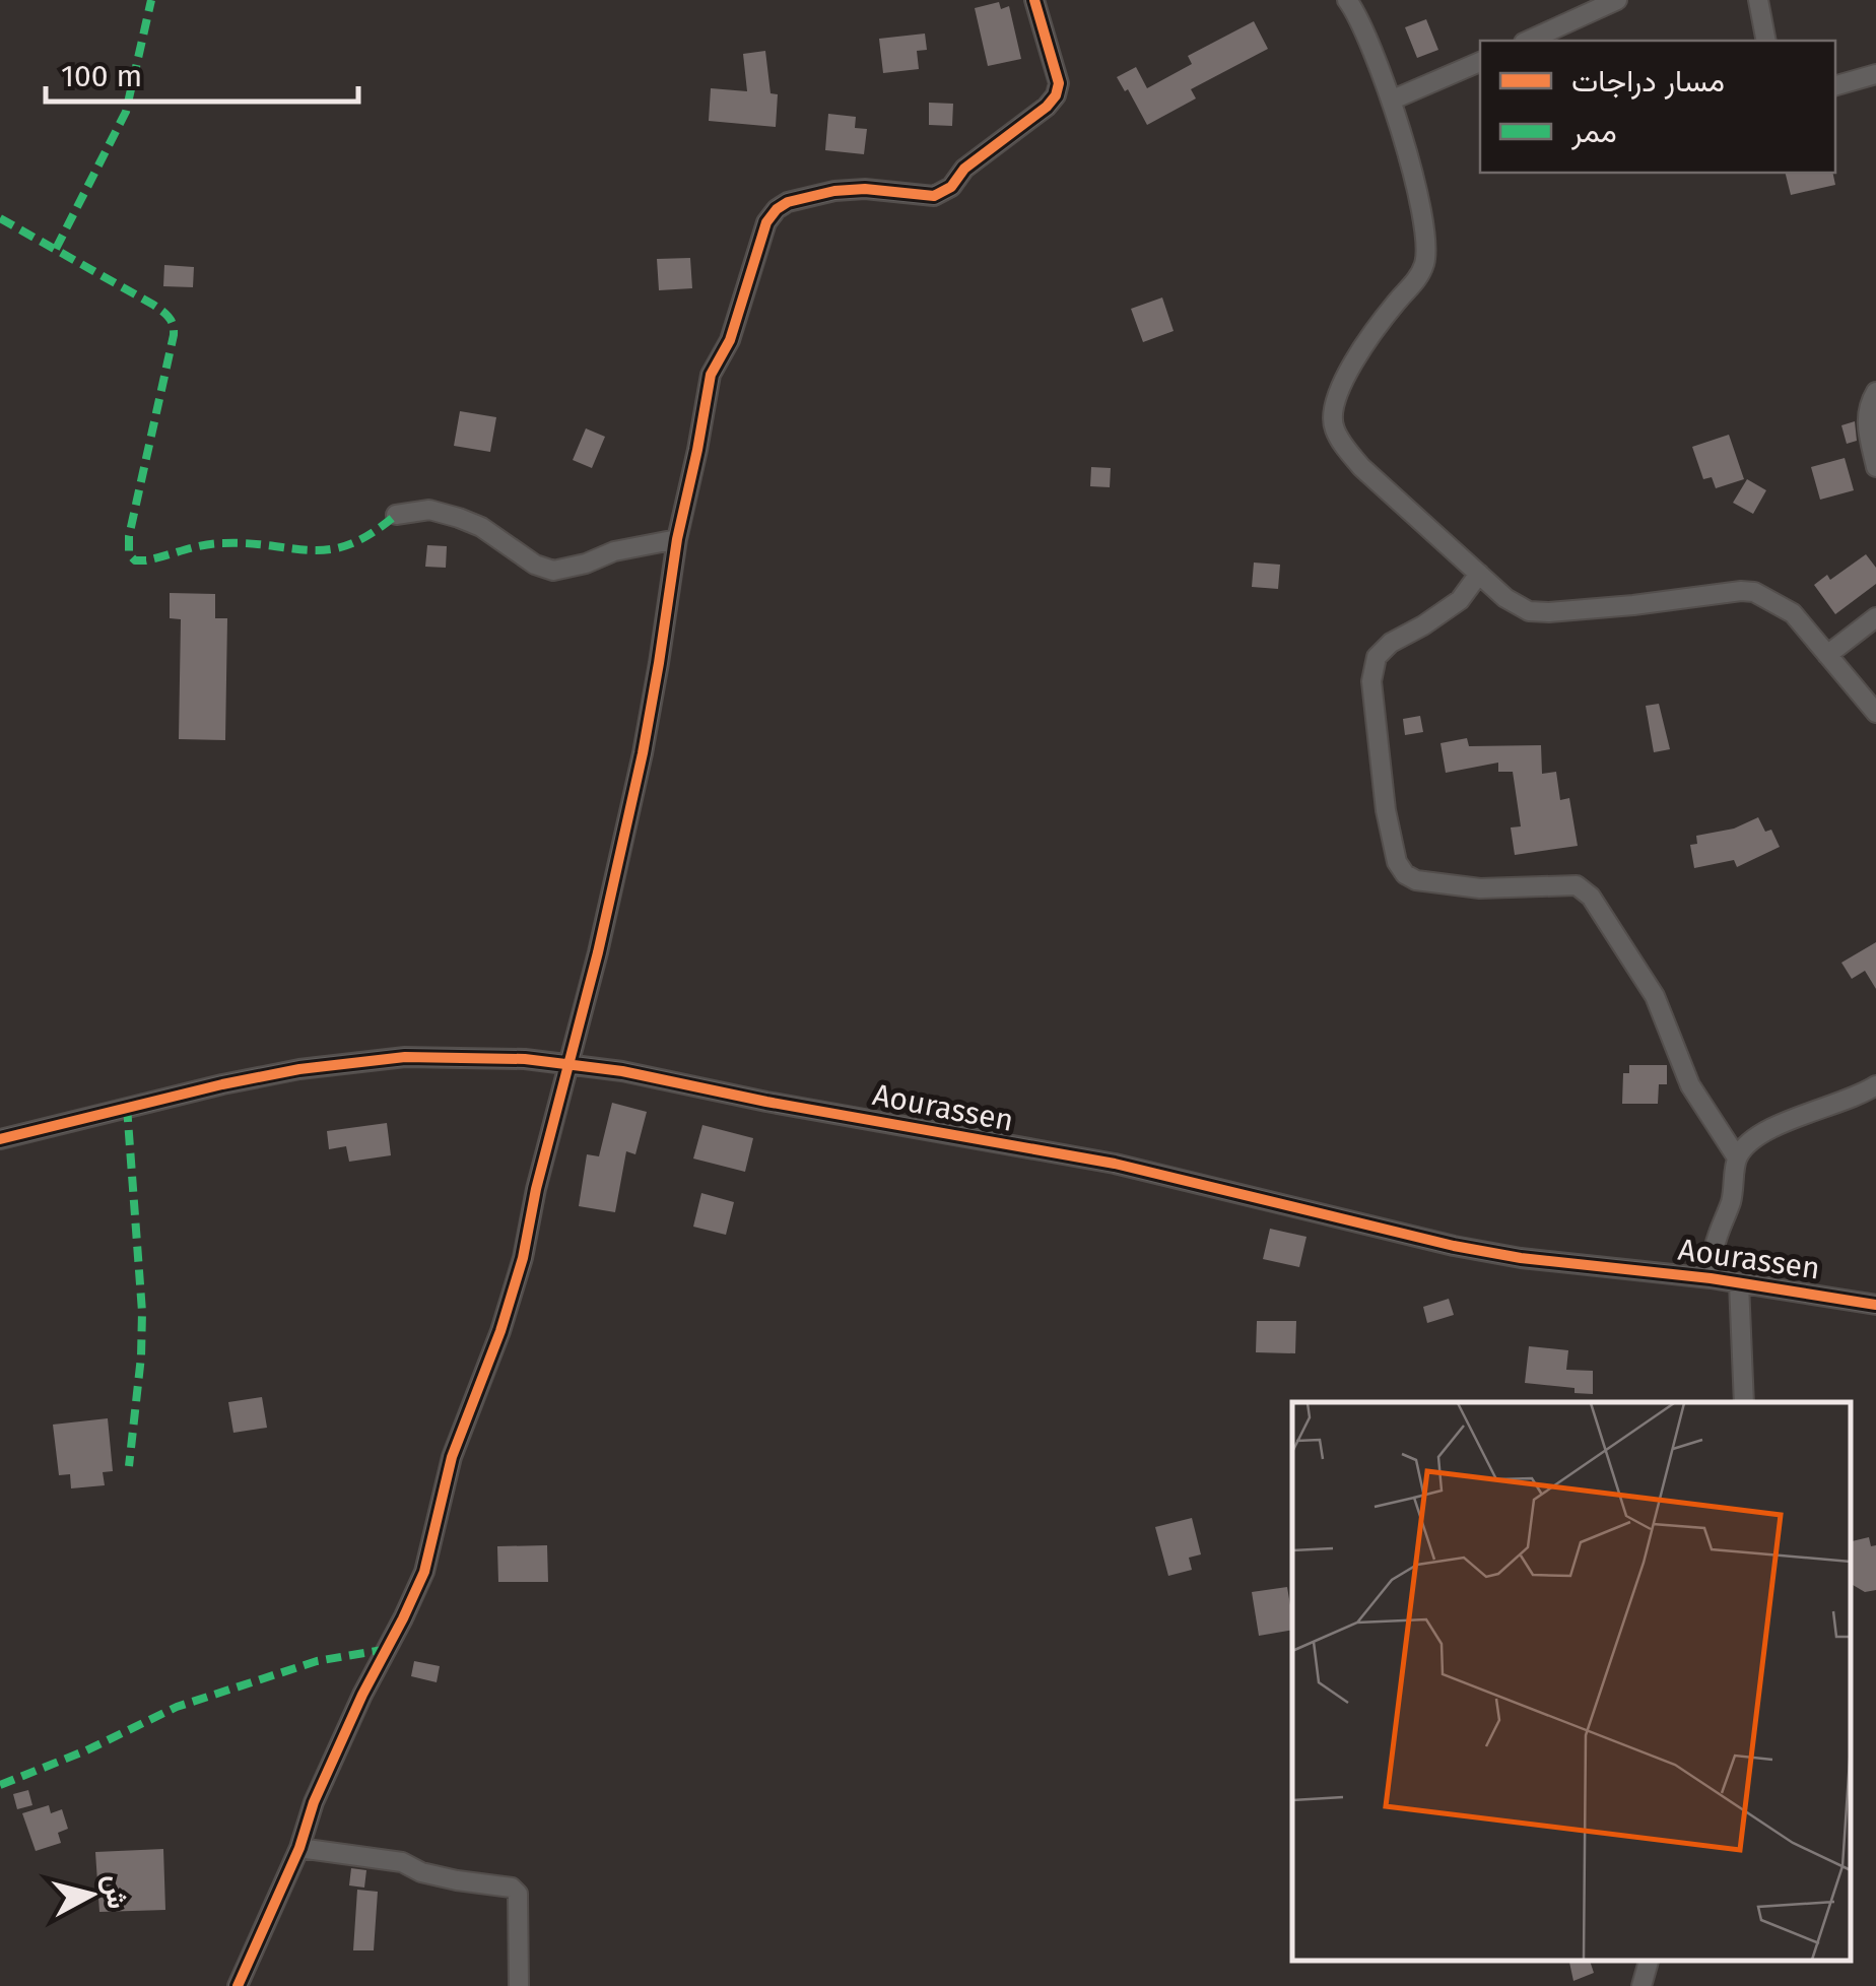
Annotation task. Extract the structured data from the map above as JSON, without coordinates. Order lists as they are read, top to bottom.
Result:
{
  "streets": {
    "street": ["Aourassen"]
  },
  "legend": ["مسار دراجات", "ممر"],
  "scale_bar": "100 m",
  "north": "right"
}
